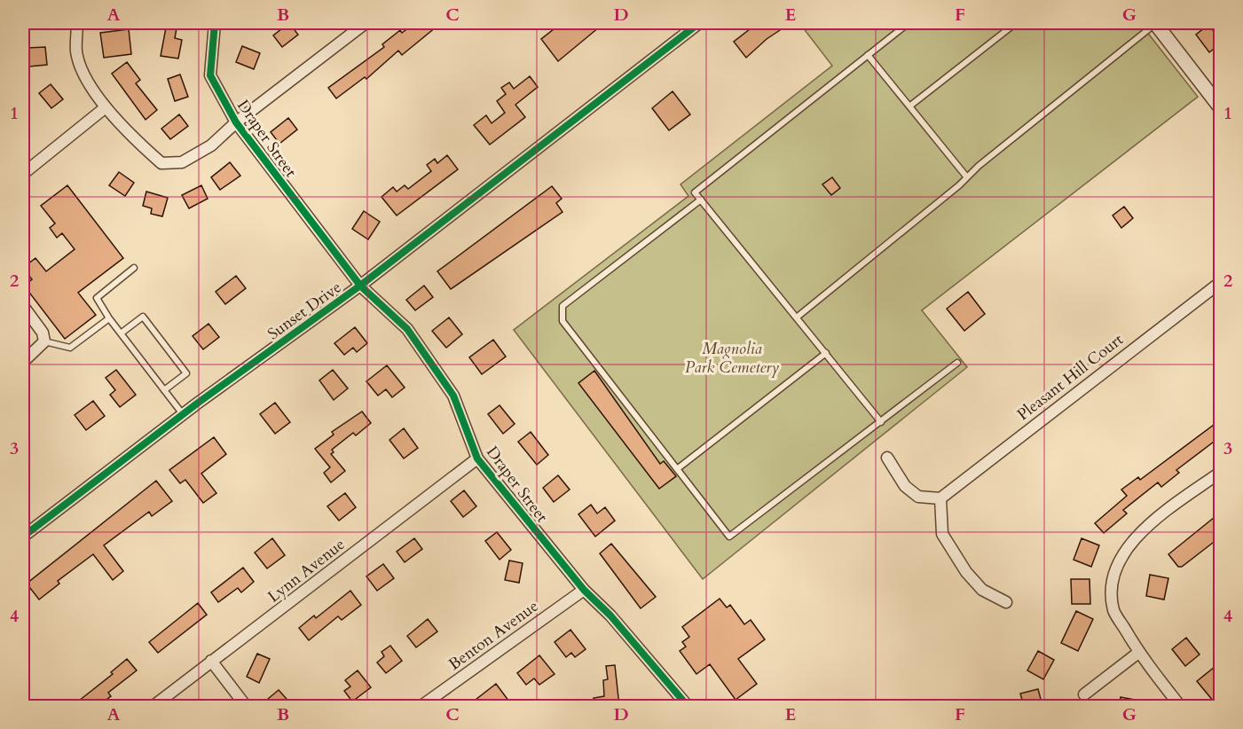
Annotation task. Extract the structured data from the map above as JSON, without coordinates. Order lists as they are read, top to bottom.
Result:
{
  "streets": {
    "street": [
      "Draper Street",
      "Sunset Drive",
      "Pleasant Hill Court",
      "Lynn Avenue",
      "Benton Avenue"
    ]
  },
  "crossings": [
    ["Draper Street", "Sunset Drive"],
    ["Draper Street", "Lynn Avenue"],
    ["Draper Street", "Benton Avenue"]
  ],
  "parks": ["Magnolia Park Cemetery"],
  "grid": {
    "columns": [
      "A",
      "B",
      "C",
      "D",
      "E",
      "F",
      "G"
    ],
    "rows": [
      "1",
      "2",
      "3",
      "4"
    ]
  }
}
